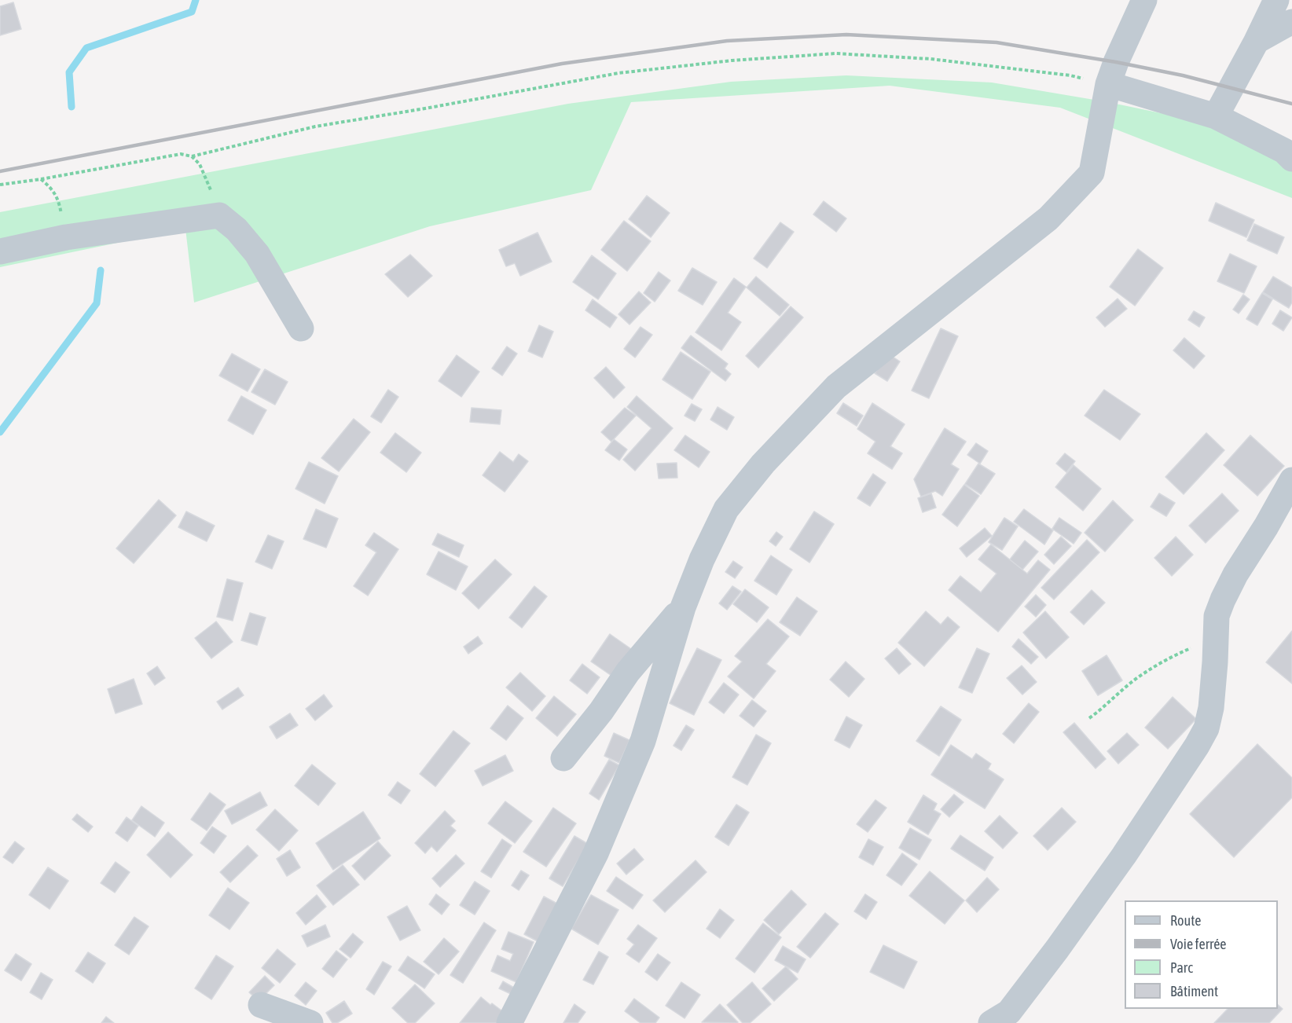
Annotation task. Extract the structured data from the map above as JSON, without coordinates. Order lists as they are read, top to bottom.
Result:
{
  "legend": [
    "Route",
    "Voie ferrée",
    "Parc",
    "Bâtiment"
  ]
}
